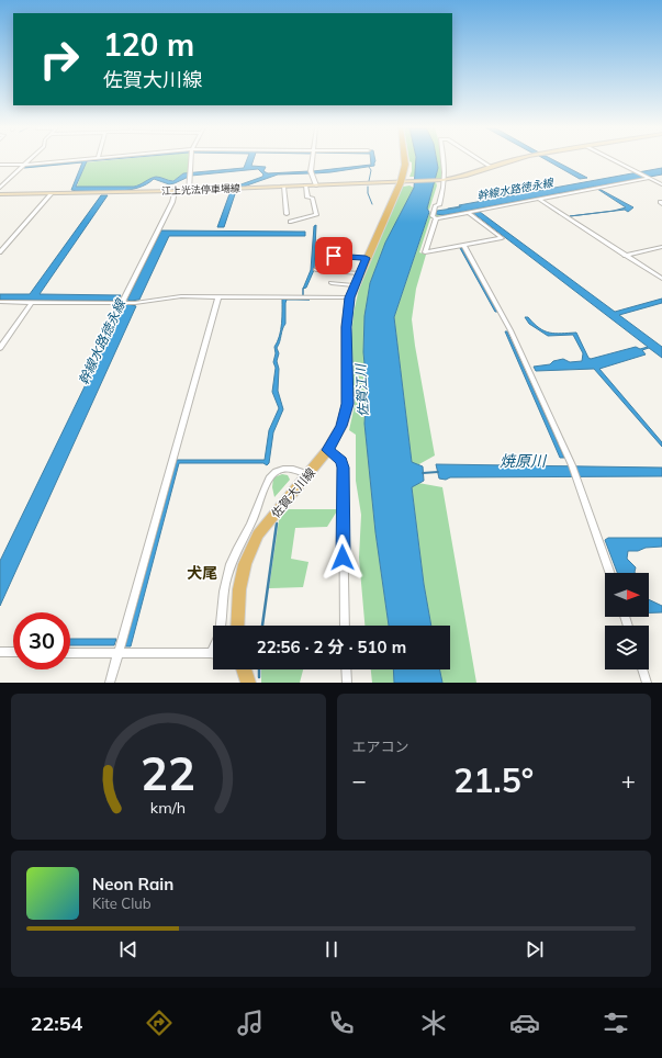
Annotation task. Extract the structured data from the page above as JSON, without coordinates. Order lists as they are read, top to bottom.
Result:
{
  "streets": {
    "main road": ["江上光法停車場線", "佐賀大川線"]
  },
  "crossings": [
    ["江上光法停車場線", "佐賀大川線"]
  ],
  "districts": ["犬尾"],
  "water": ["幹線水路徳永線", "佐賀江川", "焼原川"],
  "north": "right",
  "page": {
    "turn": ["120 m", "佐賀大川線"],
    "limit": "30",
    "trip": "22:56 · 2 分 · 510 m",
    "tile": "エアコン",
    "heat": ["−", "21.5°", "+"],
    "song": ["Neon Rain", "Kite Club"],
    "tabs": "22:54",
    "gauge": ["22", "km/h"]
  }
}
